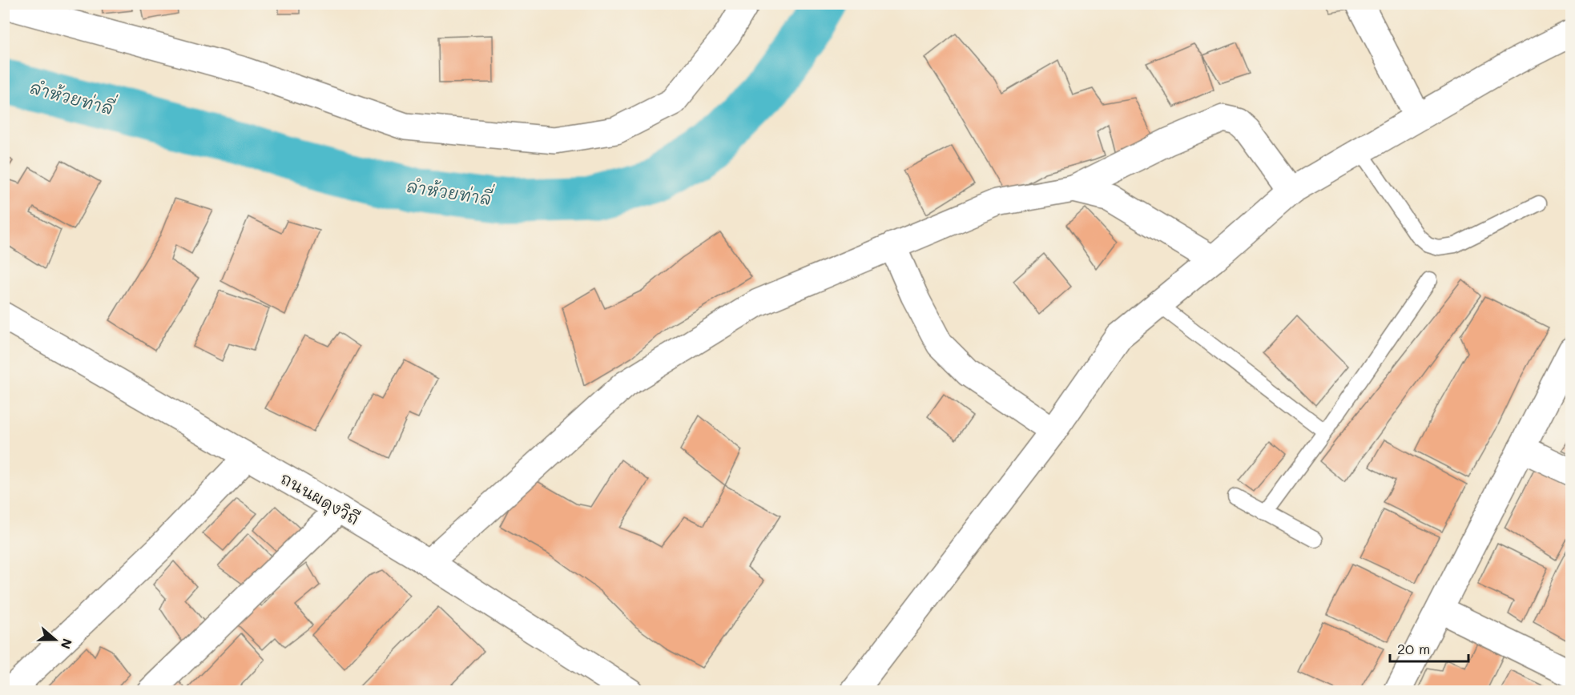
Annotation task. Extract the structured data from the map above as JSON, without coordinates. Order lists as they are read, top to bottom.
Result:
{
  "streets": {
    "street": ["ถนนผดุงวิถี"]
  },
  "water": ["ลำห้วยท่าลี่"],
  "scale_bar": "20 m",
  "north": "right"
}
